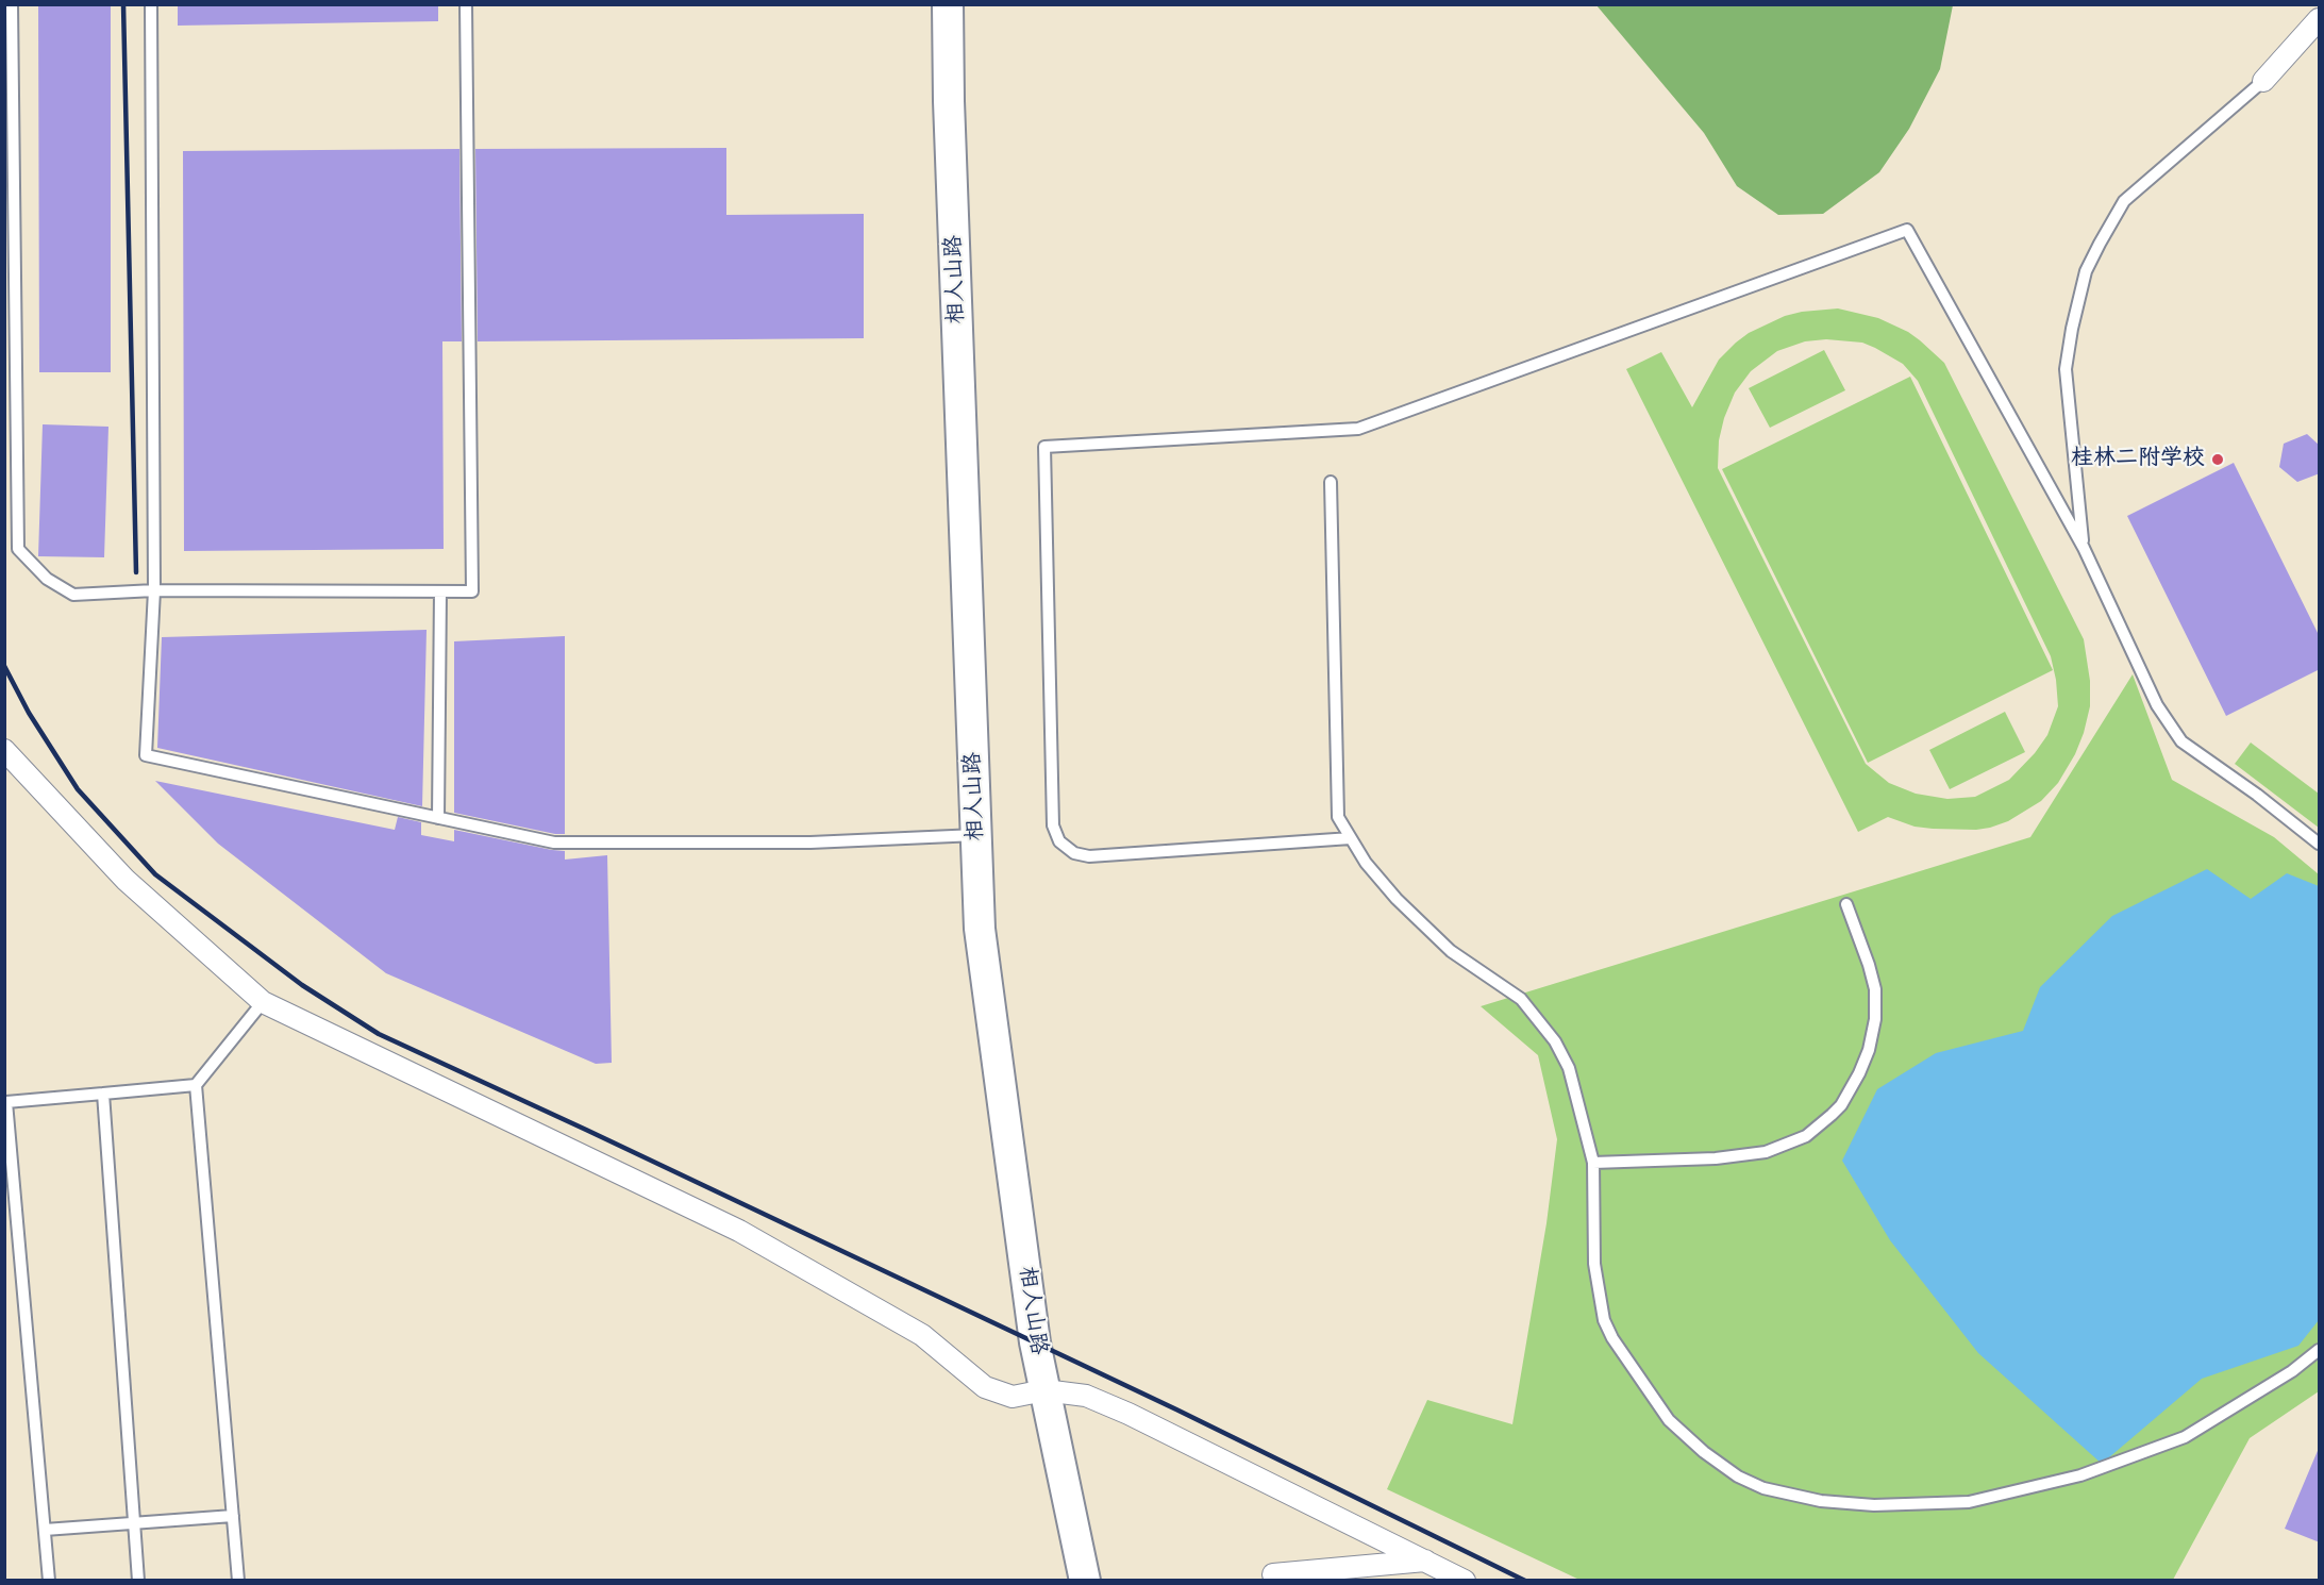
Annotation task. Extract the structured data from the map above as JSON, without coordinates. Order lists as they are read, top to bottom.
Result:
{
  "streets": {
    "street": ["相人山路"]
  },
  "places": ["桂林二附学校"]
}
